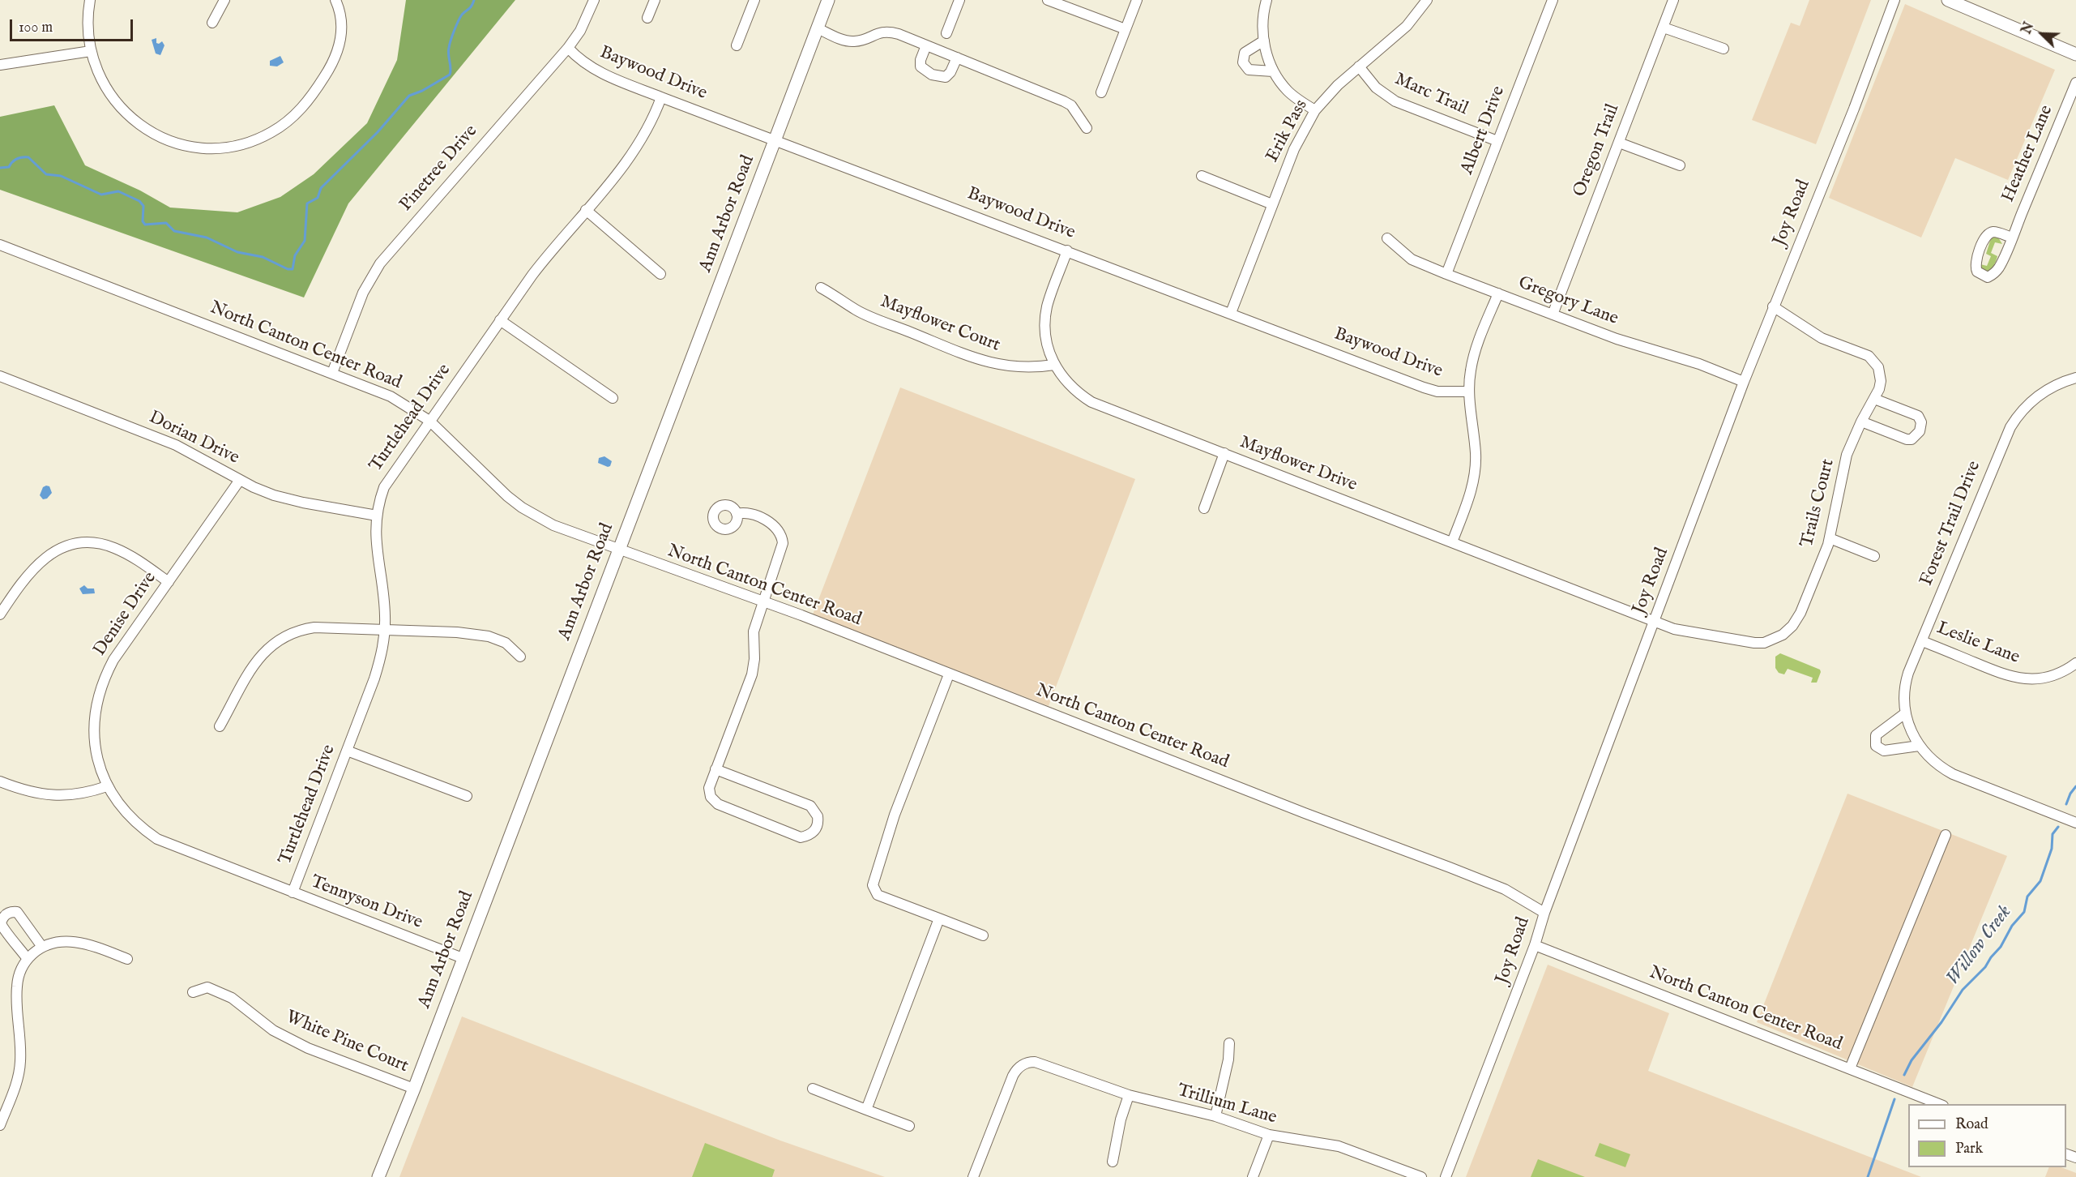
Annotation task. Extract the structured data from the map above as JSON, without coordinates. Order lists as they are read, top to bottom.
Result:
{
  "streets": {
    "main road": ["Ann Arbor Road"],
    "street": [
      "Baywood Drive",
      "Marc Trail",
      "Albert Drive",
      "Erik Pass",
      "Oregon Trail",
      "Heather Lane",
      "Pinetree Drive",
      "Joy Road",
      "Gregory Lane",
      "Mayflower Court",
      "North Canton Center Road",
      "Turtlehead Drive",
      "Dorian Drive",
      "Mayflower Drive",
      "Trails Court",
      "Forest Trail Drive",
      "Denise Drive",
      "Leslie Lane",
      "Tennyson Drive",
      "White Pine Court",
      "Trillium Lane"
    ]
  },
  "crossings": [
    ["Baywood Drive", "Erik Pass"],
    ["Baywood Drive", "Pinetree Drive"],
    ["Baywood Drive", "Ann Arbor Road"],
    ["Baywood Drive", "Turtlehead Drive"],
    ["Baywood Drive", "Mayflower Drive"],
    ["Marc Trail", "Albert Drive"],
    ["Marc Trail", "Erik Pass"],
    ["Albert Drive", "Gregory Lane"],
    ["Oregon Trail", "Gregory Lane"],
    ["Pinetree Drive", "North Canton Center Road"],
    ["Joy Road", "Gregory Lane"],
    ["Joy Road", "North Canton Center Road"],
    ["Joy Road", "Mayflower Drive"],
    ["Joy Road", "Trails Court"],
    ["Ann Arbor Road", "North Canton Center Road"],
    ["Ann Arbor Road", "Tennyson Drive"],
    ["Ann Arbor Road", "White Pine Court"],
    ["Mayflower Court", "Mayflower Drive"],
    ["North Canton Center Road", "Turtlehead Drive"],
    ["Turtlehead Drive", "Dorian Drive"],
    ["Turtlehead Drive", "Tennyson Drive"],
    ["Dorian Drive", "Denise Drive"],
    ["Mayflower Drive", "Trails Court"],
    ["Forest Trail Drive", "Leslie Lane"],
    ["Denise Drive", "Tennyson Drive"]
  ],
  "water": ["Willow Creek"],
  "legend": ["Road", "Park"],
  "scale_bar": "100 m",
  "north": "top left"
}
